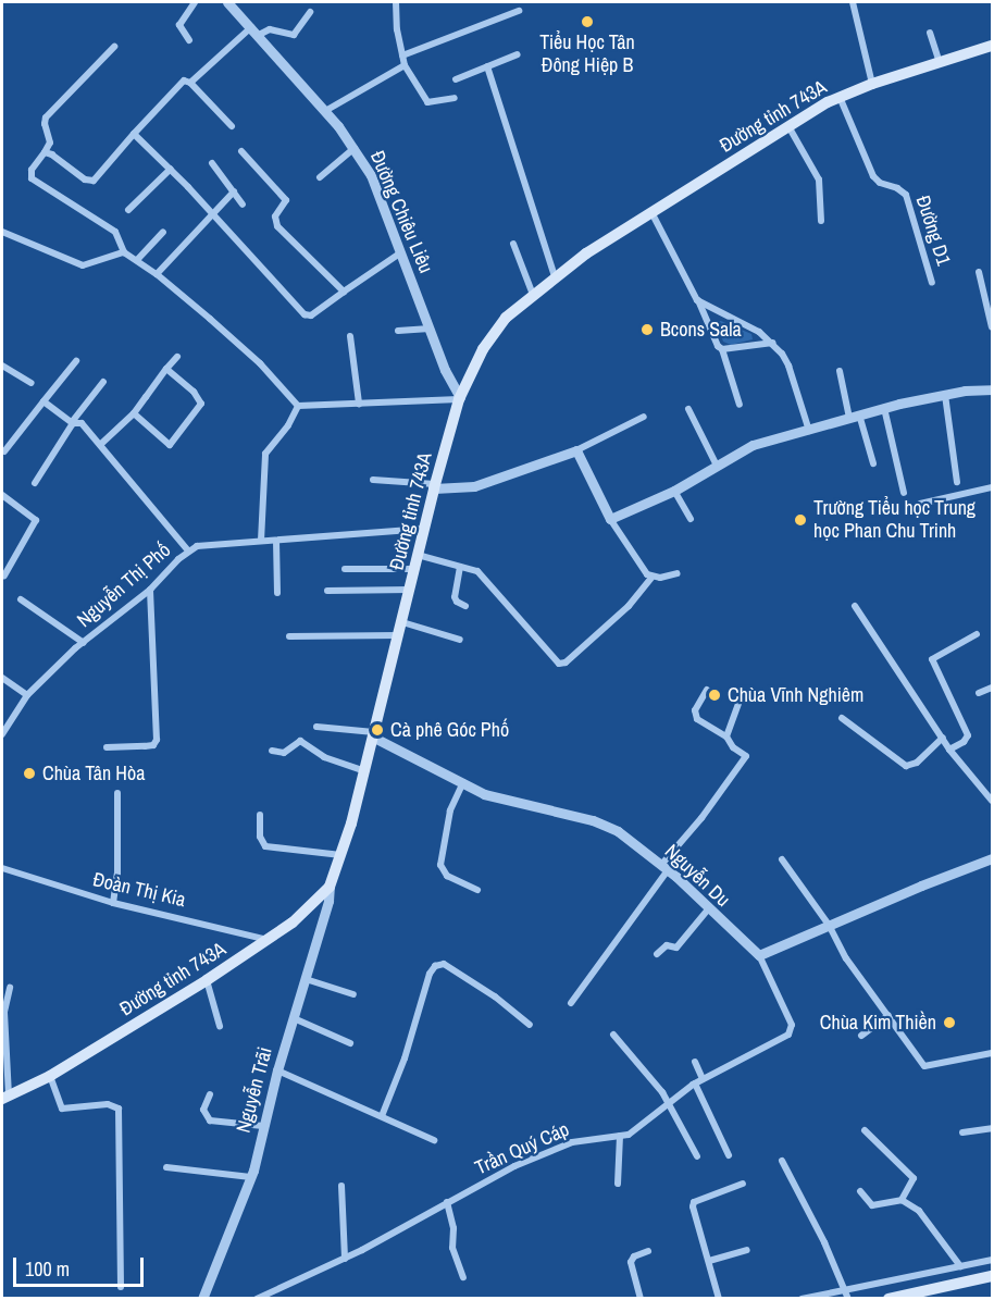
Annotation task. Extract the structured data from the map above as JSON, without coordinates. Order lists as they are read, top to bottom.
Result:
{
  "streets": {
    "main road": ["Đường tỉnh 743A"],
    "street": [
      "Đường Chiêu Liêu",
      "Đường D1",
      "Nguyễn Thị Phố",
      "Nguyễn Du",
      "Đoàn Thị Kia",
      "Nguyễn Trãi",
      "Trần Quý Cáp"
    ]
  },
  "crossings": [
    ["Đường tỉnh 743A", "Đường Chiêu Liêu"],
    ["Đường tỉnh 743A", "Đường D1"],
    ["Đường tỉnh 743A", "Nguyễn Thị Phố"],
    ["Đường tỉnh 743A", "Nguyễn Du"],
    ["Đường tỉnh 743A", "Đoàn Thị Kia"],
    ["Đường tỉnh 743A", "Nguyễn Trãi"],
    ["Nguyễn Du", "Trần Quý Cáp"]
  ],
  "places": [
    "Tiểu Học Tân Đông Hiệp B",
    "Bcons Sala",
    "Trường Tiểu học Trung học Phan Chu Trinh",
    "Chùa Vĩnh Nghiêm",
    "Cà phê Góc Phố",
    "Chùa Tân Hòa",
    "Chùa Kim Thiền"
  ],
  "scale_bar": "100 m"
}
